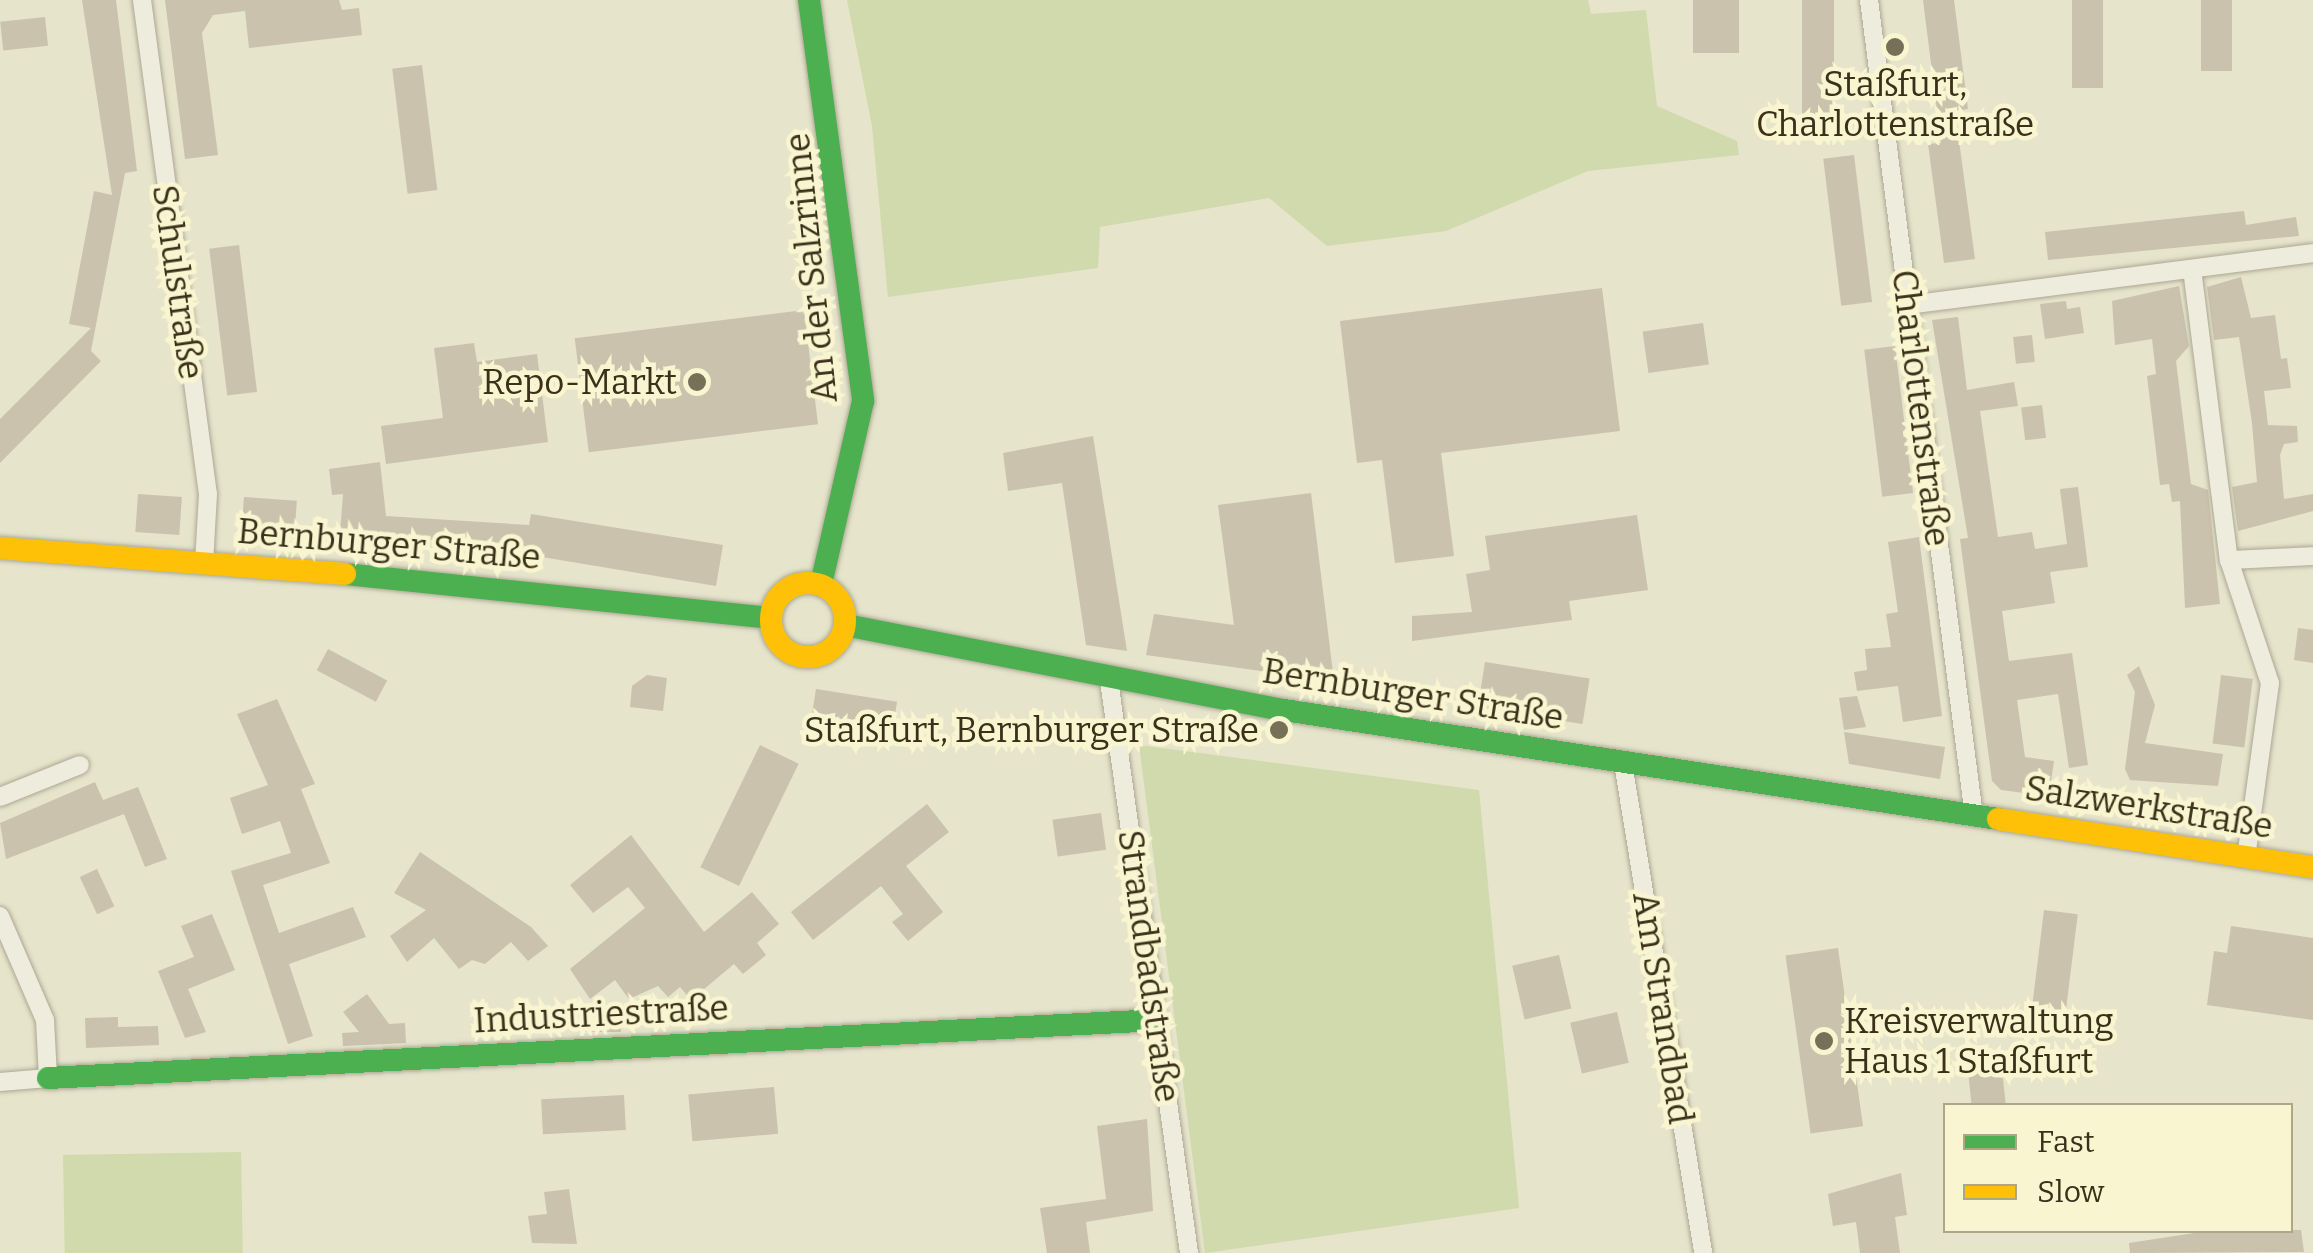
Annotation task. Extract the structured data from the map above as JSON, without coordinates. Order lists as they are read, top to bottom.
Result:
{
  "streets": {
    "main road": [
      "An der Salzrinne",
      "Bernburger Straße",
      "Salzwerkstraße",
      "Industriestraße"
    ],
    "street": [
      "Schulstraße",
      "Charlottenstraße",
      "Strandbadstraße",
      "Am Strandbad"
    ]
  },
  "crossings": [
    ["An der Salzrinne", "Bernburger Straße"],
    ["Schulstraße", "Bernburger Straße"],
    ["Charlottenstraße", "Bernburger Straße"],
    ["Charlottenstraße", "Salzwerkstraße"],
    ["Bernburger Straße", "Salzwerkstraße"],
    ["Bernburger Straße", "Strandbadstraße"],
    ["Bernburger Straße", "Am Strandbad"],
    ["Strandbadstraße", "Industriestraße"]
  ],
  "places": [
    "Staßfurt, Charlottenstraße",
    "Repo-Markt",
    "Staßfurt, Bernburger Straße",
    "Kreisverwaltung Haus 1 Staßfurt"
  ],
  "legend": ["Fast", "Slow"]
}
